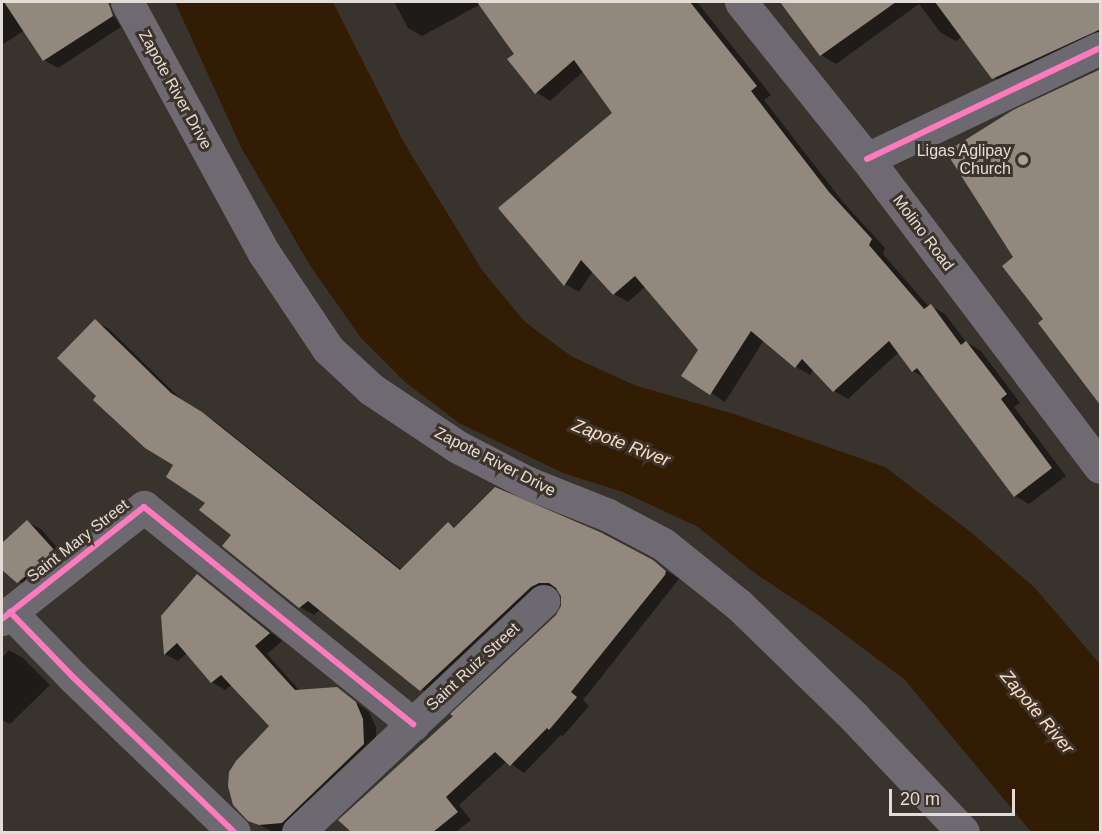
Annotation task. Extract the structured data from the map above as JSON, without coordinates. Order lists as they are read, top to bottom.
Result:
{
  "streets": {
    "main road": ["Zapote River Drive", "Molino Road"],
    "street": ["Saint Mary Street", "Saint Ruiz Street"]
  },
  "crossings": [
    ["Saint Mary Street", "Saint Ruiz Street"]
  ],
  "water": ["Zapote River"],
  "places": ["Ligas Aglipay Church"],
  "scale_bar": "20 m"
}
